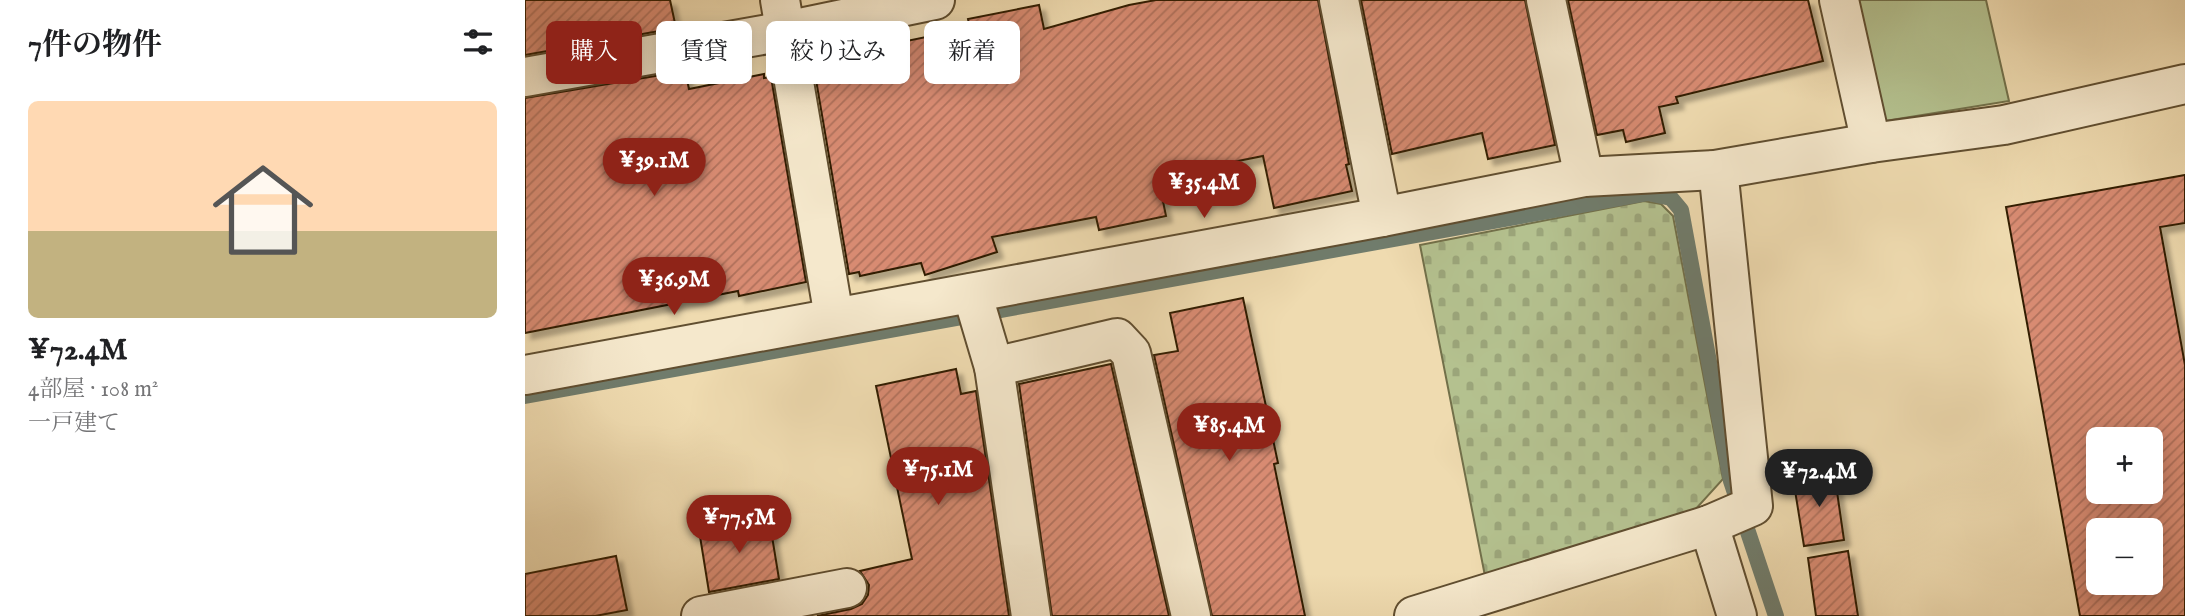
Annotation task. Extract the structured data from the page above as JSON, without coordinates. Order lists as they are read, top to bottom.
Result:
{
  "page": {
    "heading": "7件の物件",
    "chip": [
      "購入",
      "賃貸",
      "絞り込み",
      "新着"
    ],
    "list": [
      {
        "name": "¥72.4M",
        "note": "4部屋 · 108 m² · 一戸建て"
      }
    ],
    "price": [
      "¥39.1M",
      "¥35.4M",
      "¥36.9M",
      "¥85.4M",
      "¥75.1M",
      "¥72.4M",
      "¥77.5M"
    ],
    "map_buttons": ["+", "−"]
  }
}
